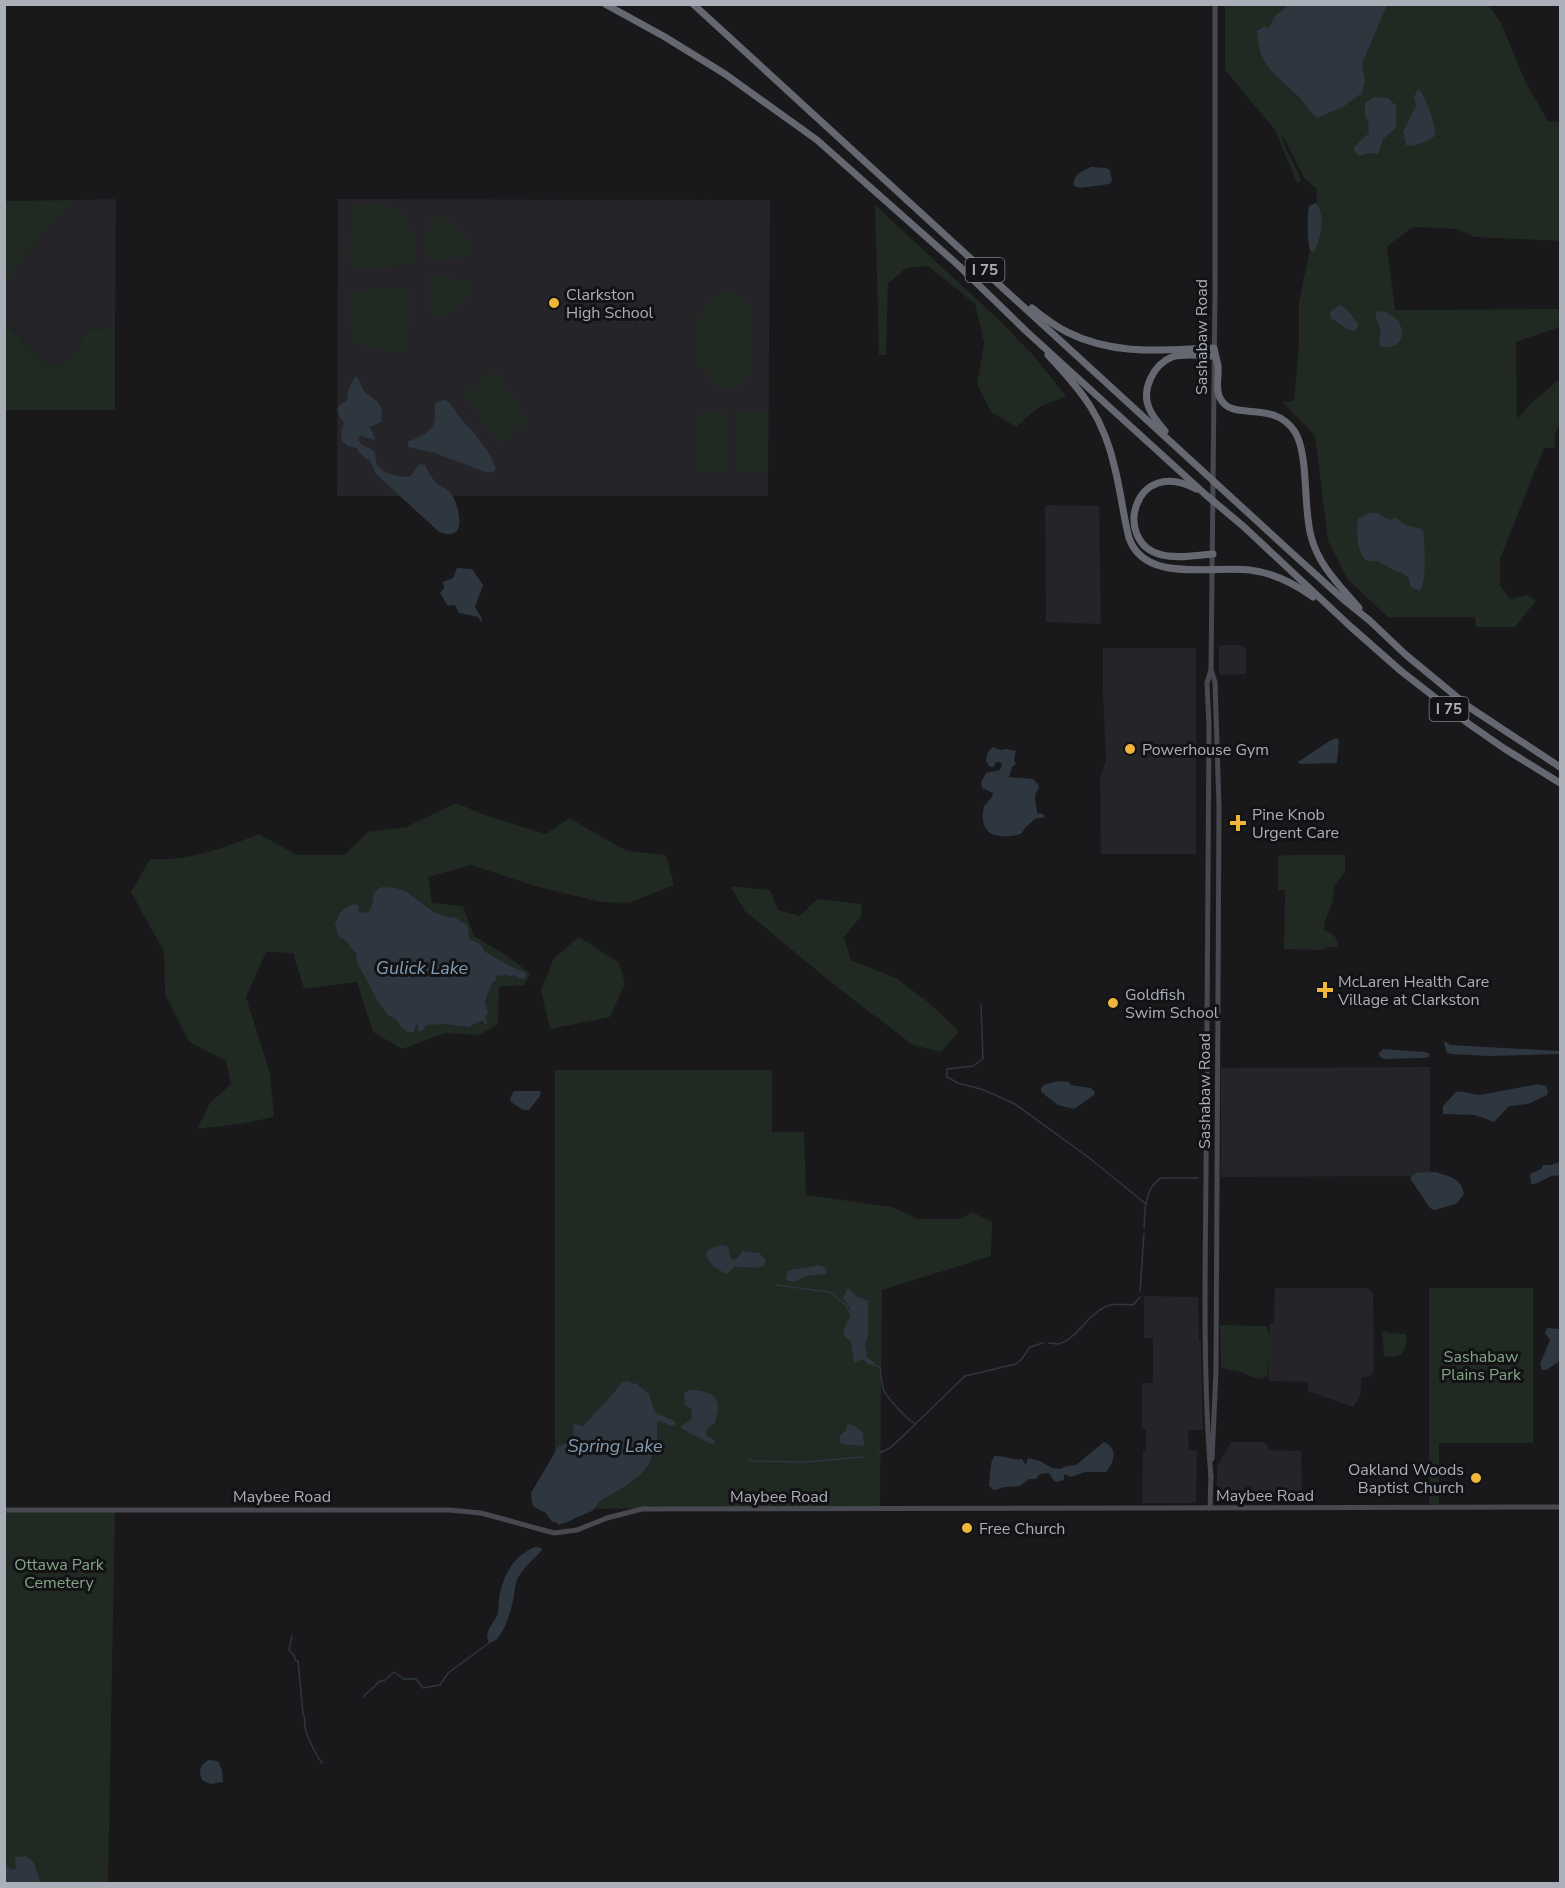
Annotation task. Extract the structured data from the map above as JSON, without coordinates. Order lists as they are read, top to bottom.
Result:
{
  "streets": {
    "highway": ["I 75"],
    "main road": ["Sashabaw Road", "Maybee Road"]
  },
  "crossings": [
    ["Sashabaw Road", "Maybee Road"]
  ],
  "water": ["Gulick Lake", "Spring Lake"],
  "parks": ["Sashabaw Plains Park", "Ottawa Park Cemetery"],
  "places": {
    "other": [
      "Clarkston High School",
      "Powerhouse Gym",
      "Goldfish Swim School",
      "Oakland Woods Baptist Church",
      "Free Church"
    ],
    "health": ["Pine Knob Urgent Care", "McLaren Health Care Village at Clarkston"]
  }
}
